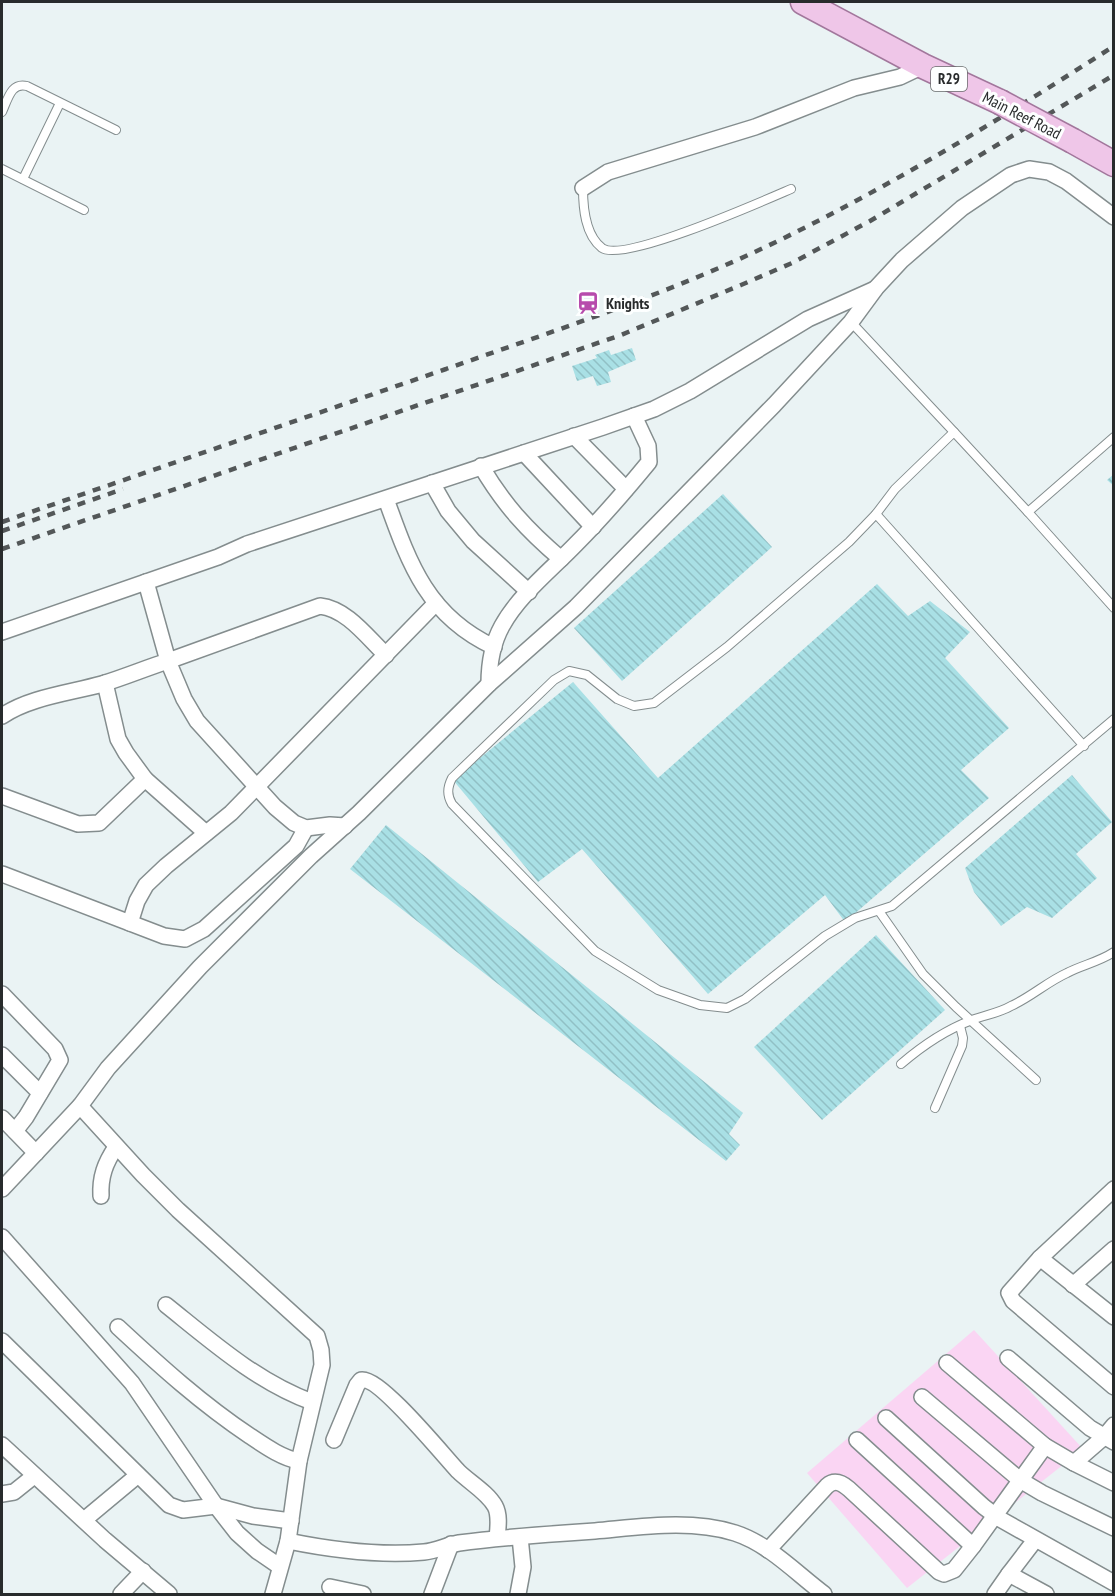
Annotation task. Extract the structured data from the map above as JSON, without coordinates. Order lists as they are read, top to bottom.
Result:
{
  "streets": {
    "main road": ["R29", "Main Reef Road"]
  },
  "places": {
    "station": ["Knights"]
  }
}
